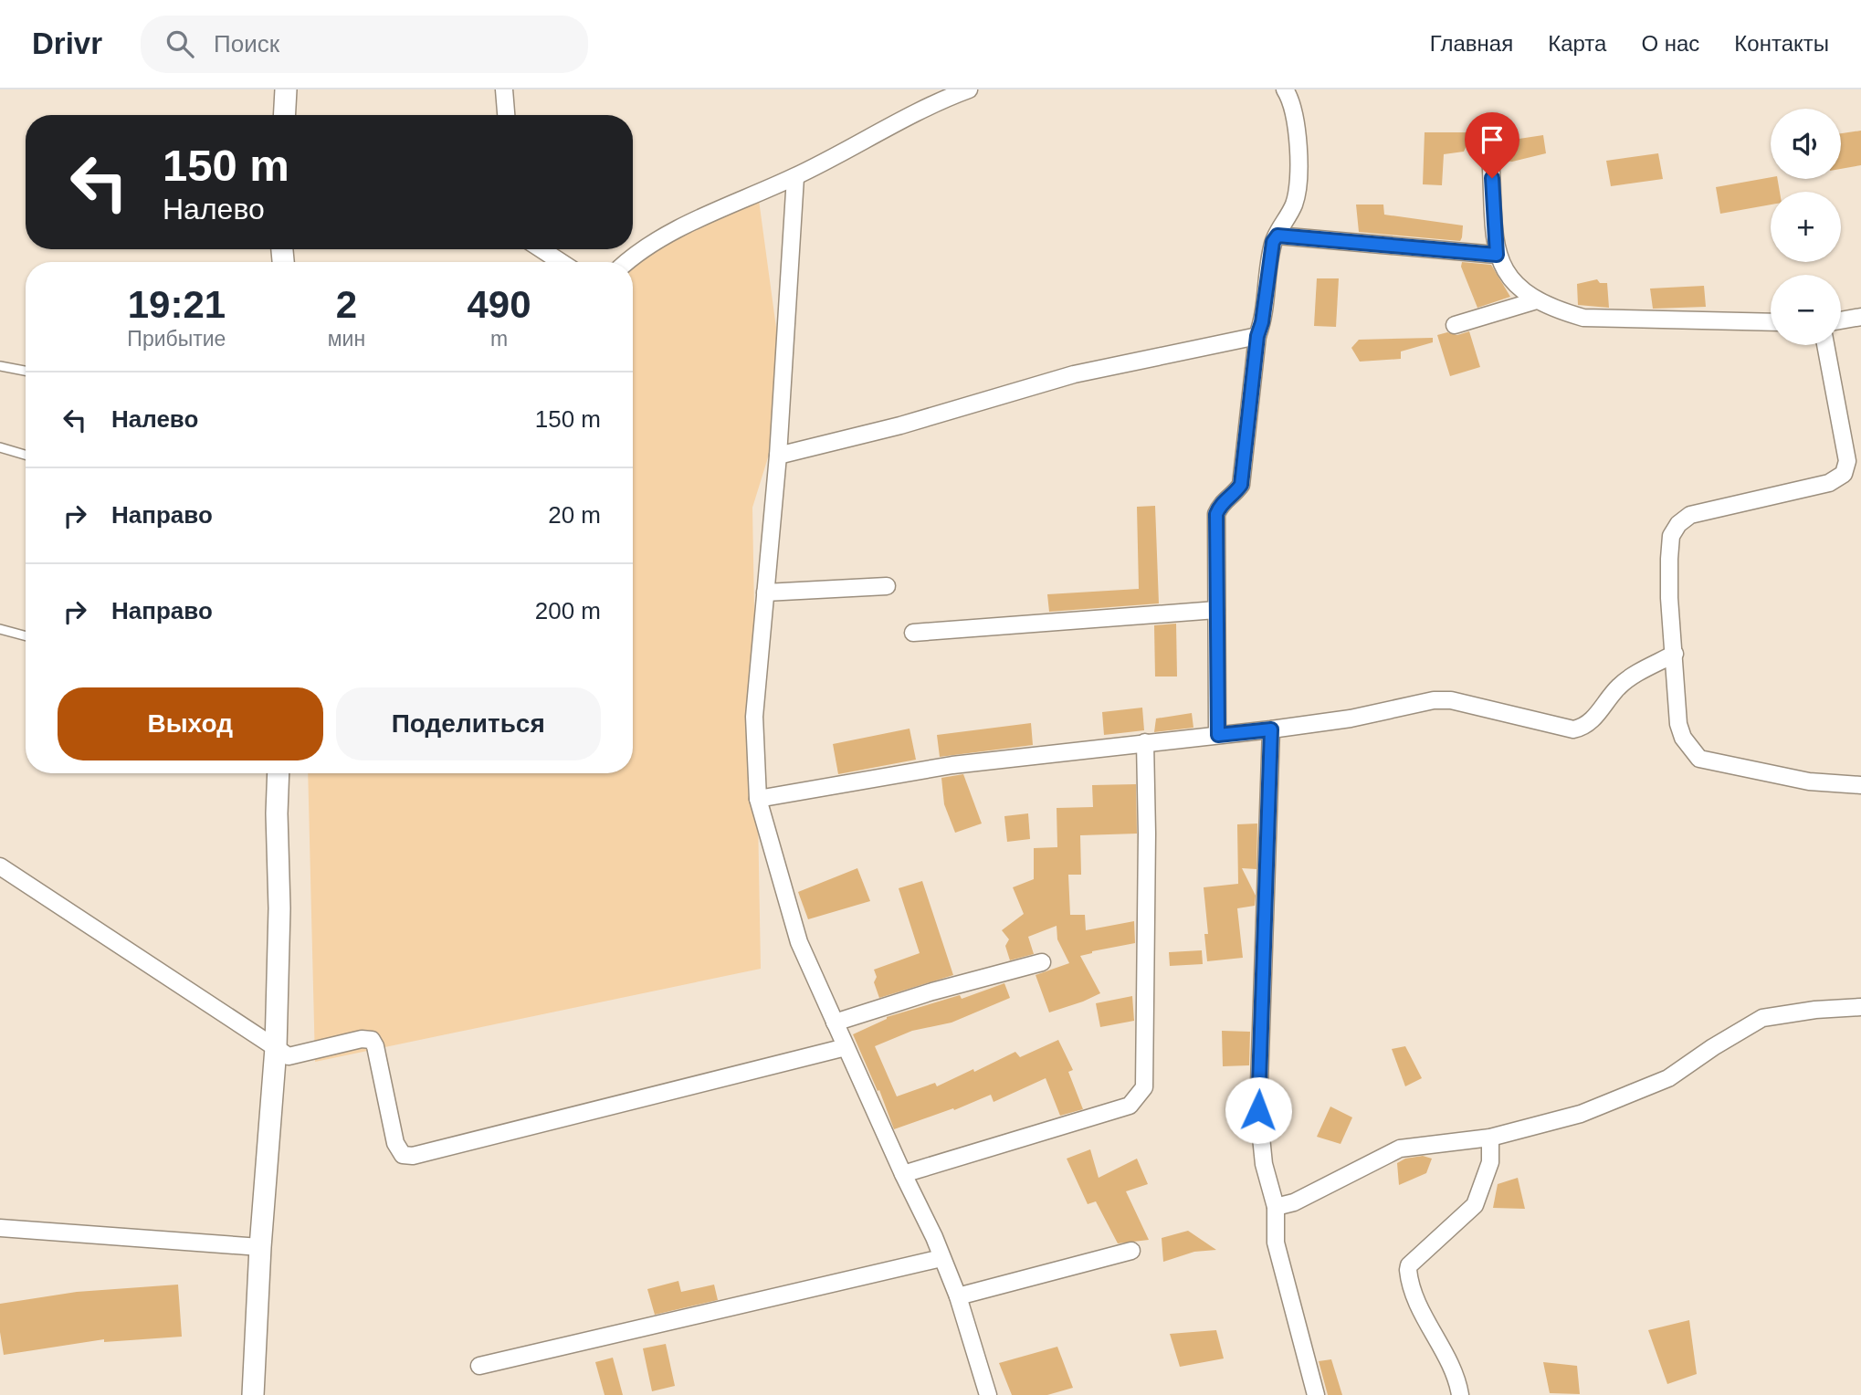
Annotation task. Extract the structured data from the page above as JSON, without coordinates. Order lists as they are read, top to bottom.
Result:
{
  "page": {
    "header": "Drivr",
    "search": "Поиск",
    "nav": [
      "Главная",
      "Карта",
      "О нас",
      "Контакты"
    ],
    "map_buttons": ["+", "−"],
    "turn": ["150 m", "Налево"],
    "eta": [
      "19:21",
      "Прибытие",
      "2",
      "мин",
      "490",
      "m"
    ],
    "list": [
      {
        "name": "Налево",
        "value": "150 m"
      },
      {
        "name": "Направо",
        "value": "20 m"
      },
      {
        "name": "Направо",
        "value": "200 m"
      }
    ],
    "buttons": ["Выход", "Поделиться"]
  }
}
